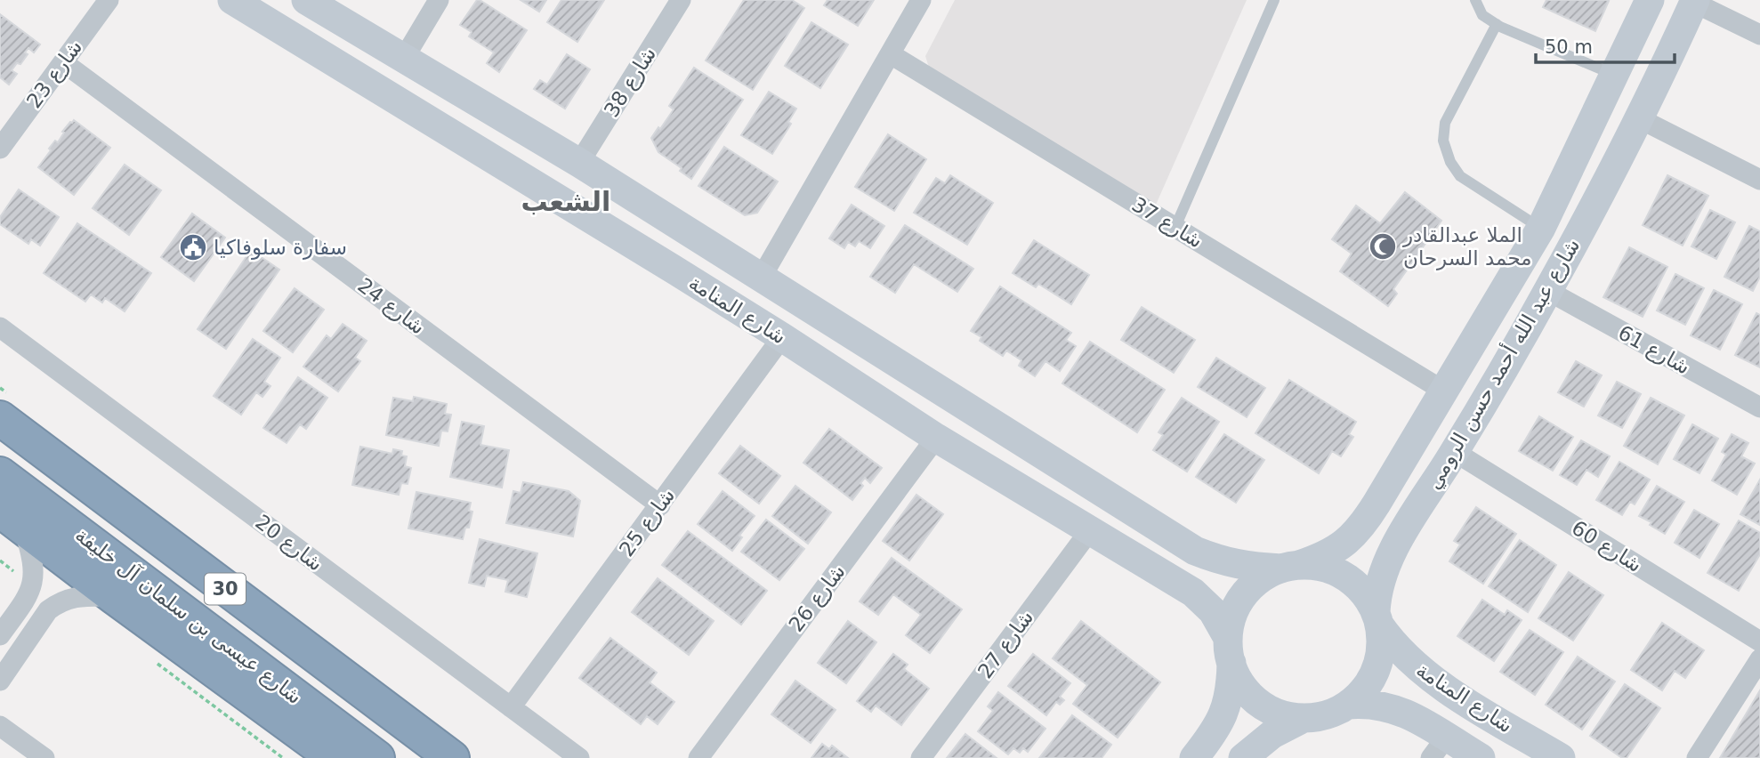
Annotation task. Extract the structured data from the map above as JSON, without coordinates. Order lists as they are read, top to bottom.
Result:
{
  "streets": {
    "highway": ["30", "شارع عيسى بن سلمان آل خليفة"],
    "street": [
      "شارع 23",
      "شارع 38",
      "شارع 37",
      "شارع 24",
      "شارع المنامة",
      "شارع 61",
      "شارع عبد الله أحمد حسن الرومي",
      "شارع 25",
      "شارع 20",
      "شارع 60",
      "شارع 26",
      "شارع 27"
    ]
  },
  "crossings": [
    ["شارع 23", "شارع 24"],
    ["شارع 38", "شارع المنامة"],
    ["شارع 37", "شارع عبد الله أحمد حسن الرومي"],
    ["شارع 24", "شارع 25"],
    ["شارع المنامة", "شارع عبد الله أحمد حسن الرومي"],
    ["شارع المنامة", "شارع 25"],
    ["شارع المنامة", "شارع 26"],
    ["شارع المنامة", "شارع 27"],
    ["شارع 61", "شارع عبد الله أحمد حسن الرومي"],
    ["شارع عبد الله أحمد حسن الرومي", "شارع 60"],
    ["شارع 25", "شارع 20"]
  ],
  "districts": ["الشعب"],
  "places": {
    "mosque": ["الملا عبدالقادر محمد السرحان"],
    "public building": ["سفارة سلوفاكيا"]
  },
  "scale_bar": "50 m"
}
